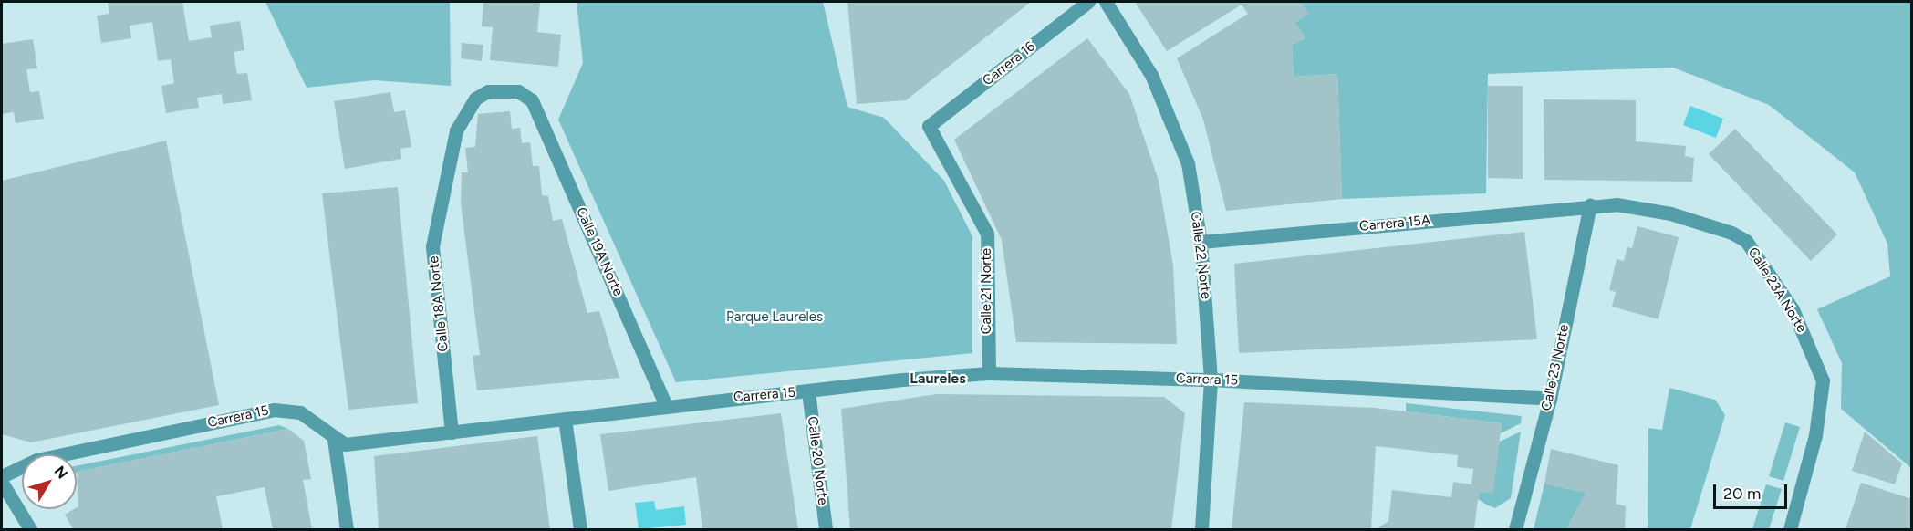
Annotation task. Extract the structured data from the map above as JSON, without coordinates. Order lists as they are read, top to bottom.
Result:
{
  "streets": {
    "street": [
      "Carrera 16",
      "Carrera 15A",
      "Calle 19A Norte",
      "Calle 22 Norte",
      "Calle 23A Norte",
      "Calle 21 Norte",
      "Calle 18A Norte",
      "Calle 23 Norte",
      "Carrera 15",
      "Calle 20 Norte"
    ]
  },
  "crossings": [
    ["Carrera 16", "Calle 21 Norte"],
    ["Carrera 15A", "Calle 22 Norte"],
    ["Carrera 15A", "Calle 23A Norte"],
    ["Carrera 15A", "Calle 23 Norte"],
    ["Calle 19A Norte", "Calle 18A Norte"],
    ["Calle 19A Norte", "Carrera 15"],
    ["Calle 22 Norte", "Carrera 15"],
    ["Calle 21 Norte", "Carrera 15"],
    ["Calle 18A Norte", "Carrera 15"],
    ["Calle 23 Norte", "Carrera 15"],
    ["Carrera 15", "Calle 20 Norte"]
  ],
  "districts": ["Laureles"],
  "parks": ["Parque Laureles"],
  "scale_bar": "20 m",
  "north": "top right"
}
